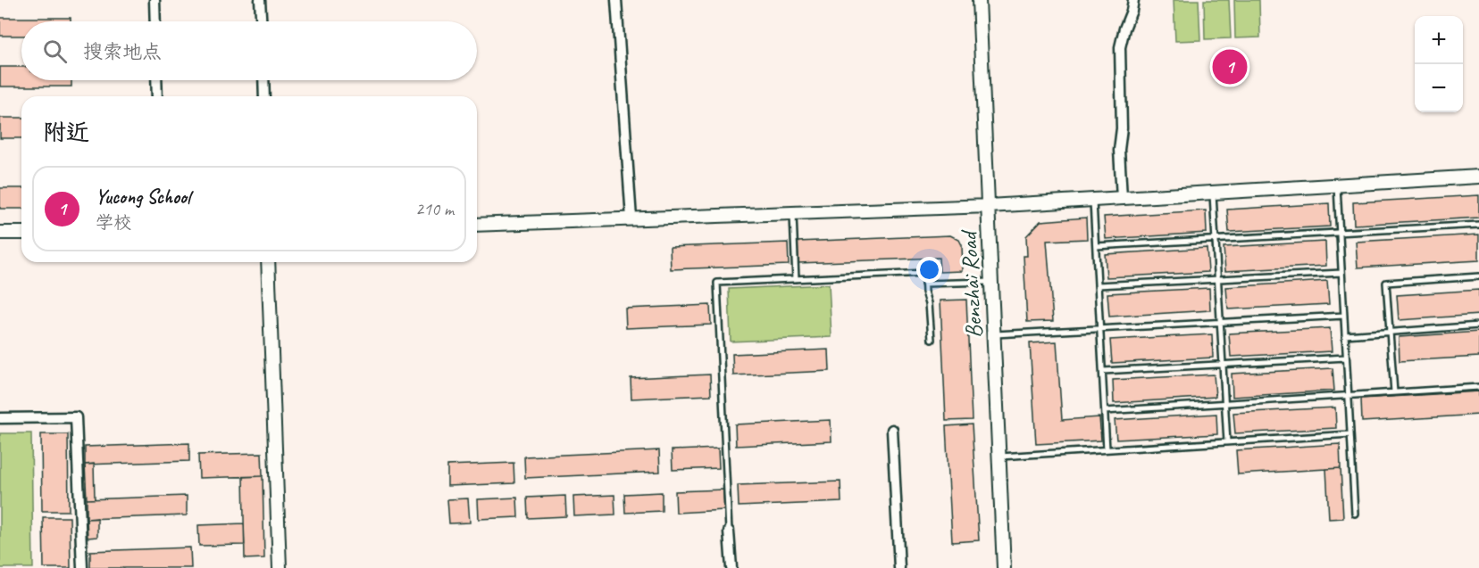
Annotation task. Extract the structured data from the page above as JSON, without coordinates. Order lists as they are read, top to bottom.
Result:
{
  "streets": {
    "street": ["Benzhai Road"]
  },
  "page": {
    "map_buttons": ["+", "−"],
    "search": "搜索地点",
    "pins": "1",
    "heading": "附近",
    "list": [
      {
        "mark": "1",
        "name": "Yucong School",
        "note": "学校",
        "value": "210 m"
      }
    ]
  }
}
